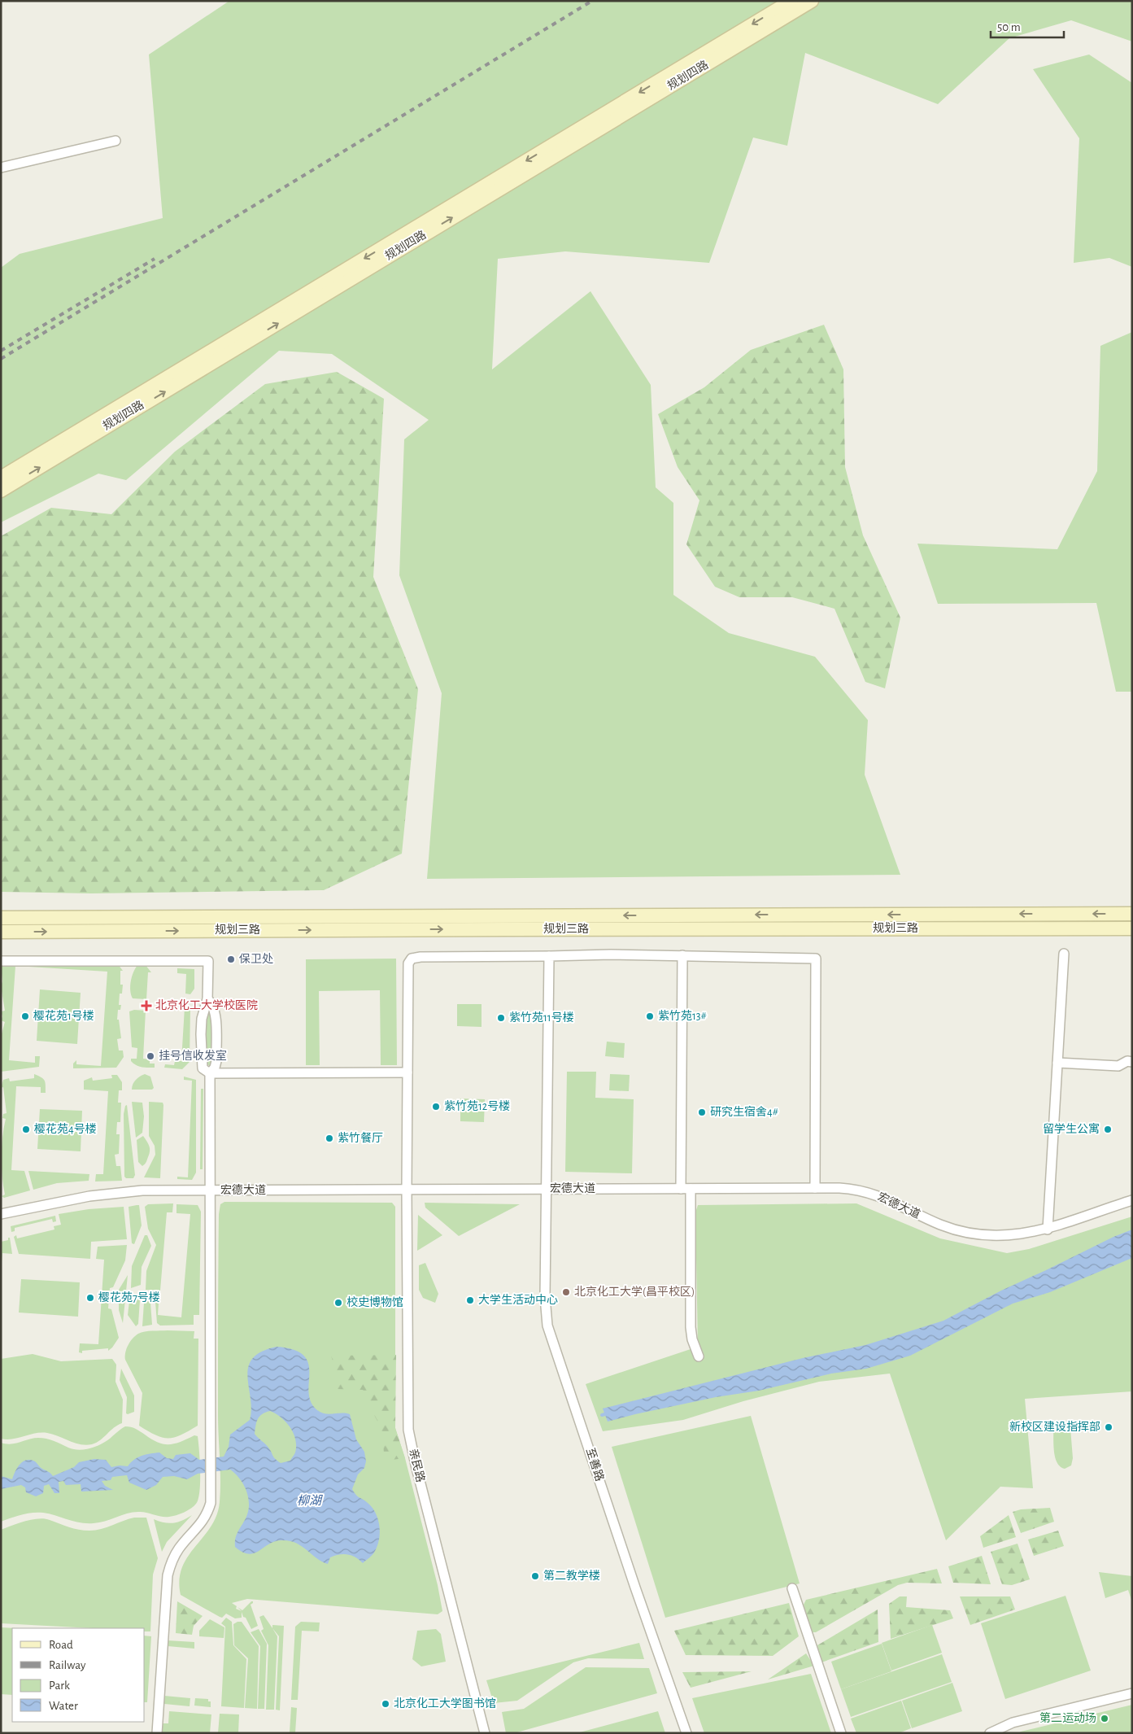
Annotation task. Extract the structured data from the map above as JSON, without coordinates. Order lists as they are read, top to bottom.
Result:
{
  "streets": {
    "main road": ["规划四路", "规划三路"],
    "street": ["宏德大道", "至善路", "亲民路"]
  },
  "crossings": [
    ["宏德大道", "至善路"],
    ["宏德大道", "亲民路"],
    ["至善路", "亲民路"]
  ],
  "water": ["柳湖"],
  "places": {
    "other": [
      "保卫处",
      "樱花苑1号楼",
      "紫竹苑13#",
      "紫竹苑11号楼",
      "挂号信收发室",
      "紫竹苑12号楼",
      "研究生宿舍4#",
      "樱花苑4号楼",
      "留学生公寓",
      "紫竹餐厅",
      "北京化工大学(昌平校区)",
      "樱花苑7号楼",
      "大学生活动中心",
      "校史博物馆",
      "新校区建设指挥部",
      "第二教学楼",
      "北京化工大学图书馆",
      "第二运动场"
    ],
    "health": ["北京化工大学校医院"]
  },
  "legend": [
    "Road",
    "Railway",
    "Park",
    "Water"
  ],
  "scale_bar": "50 m"
}
